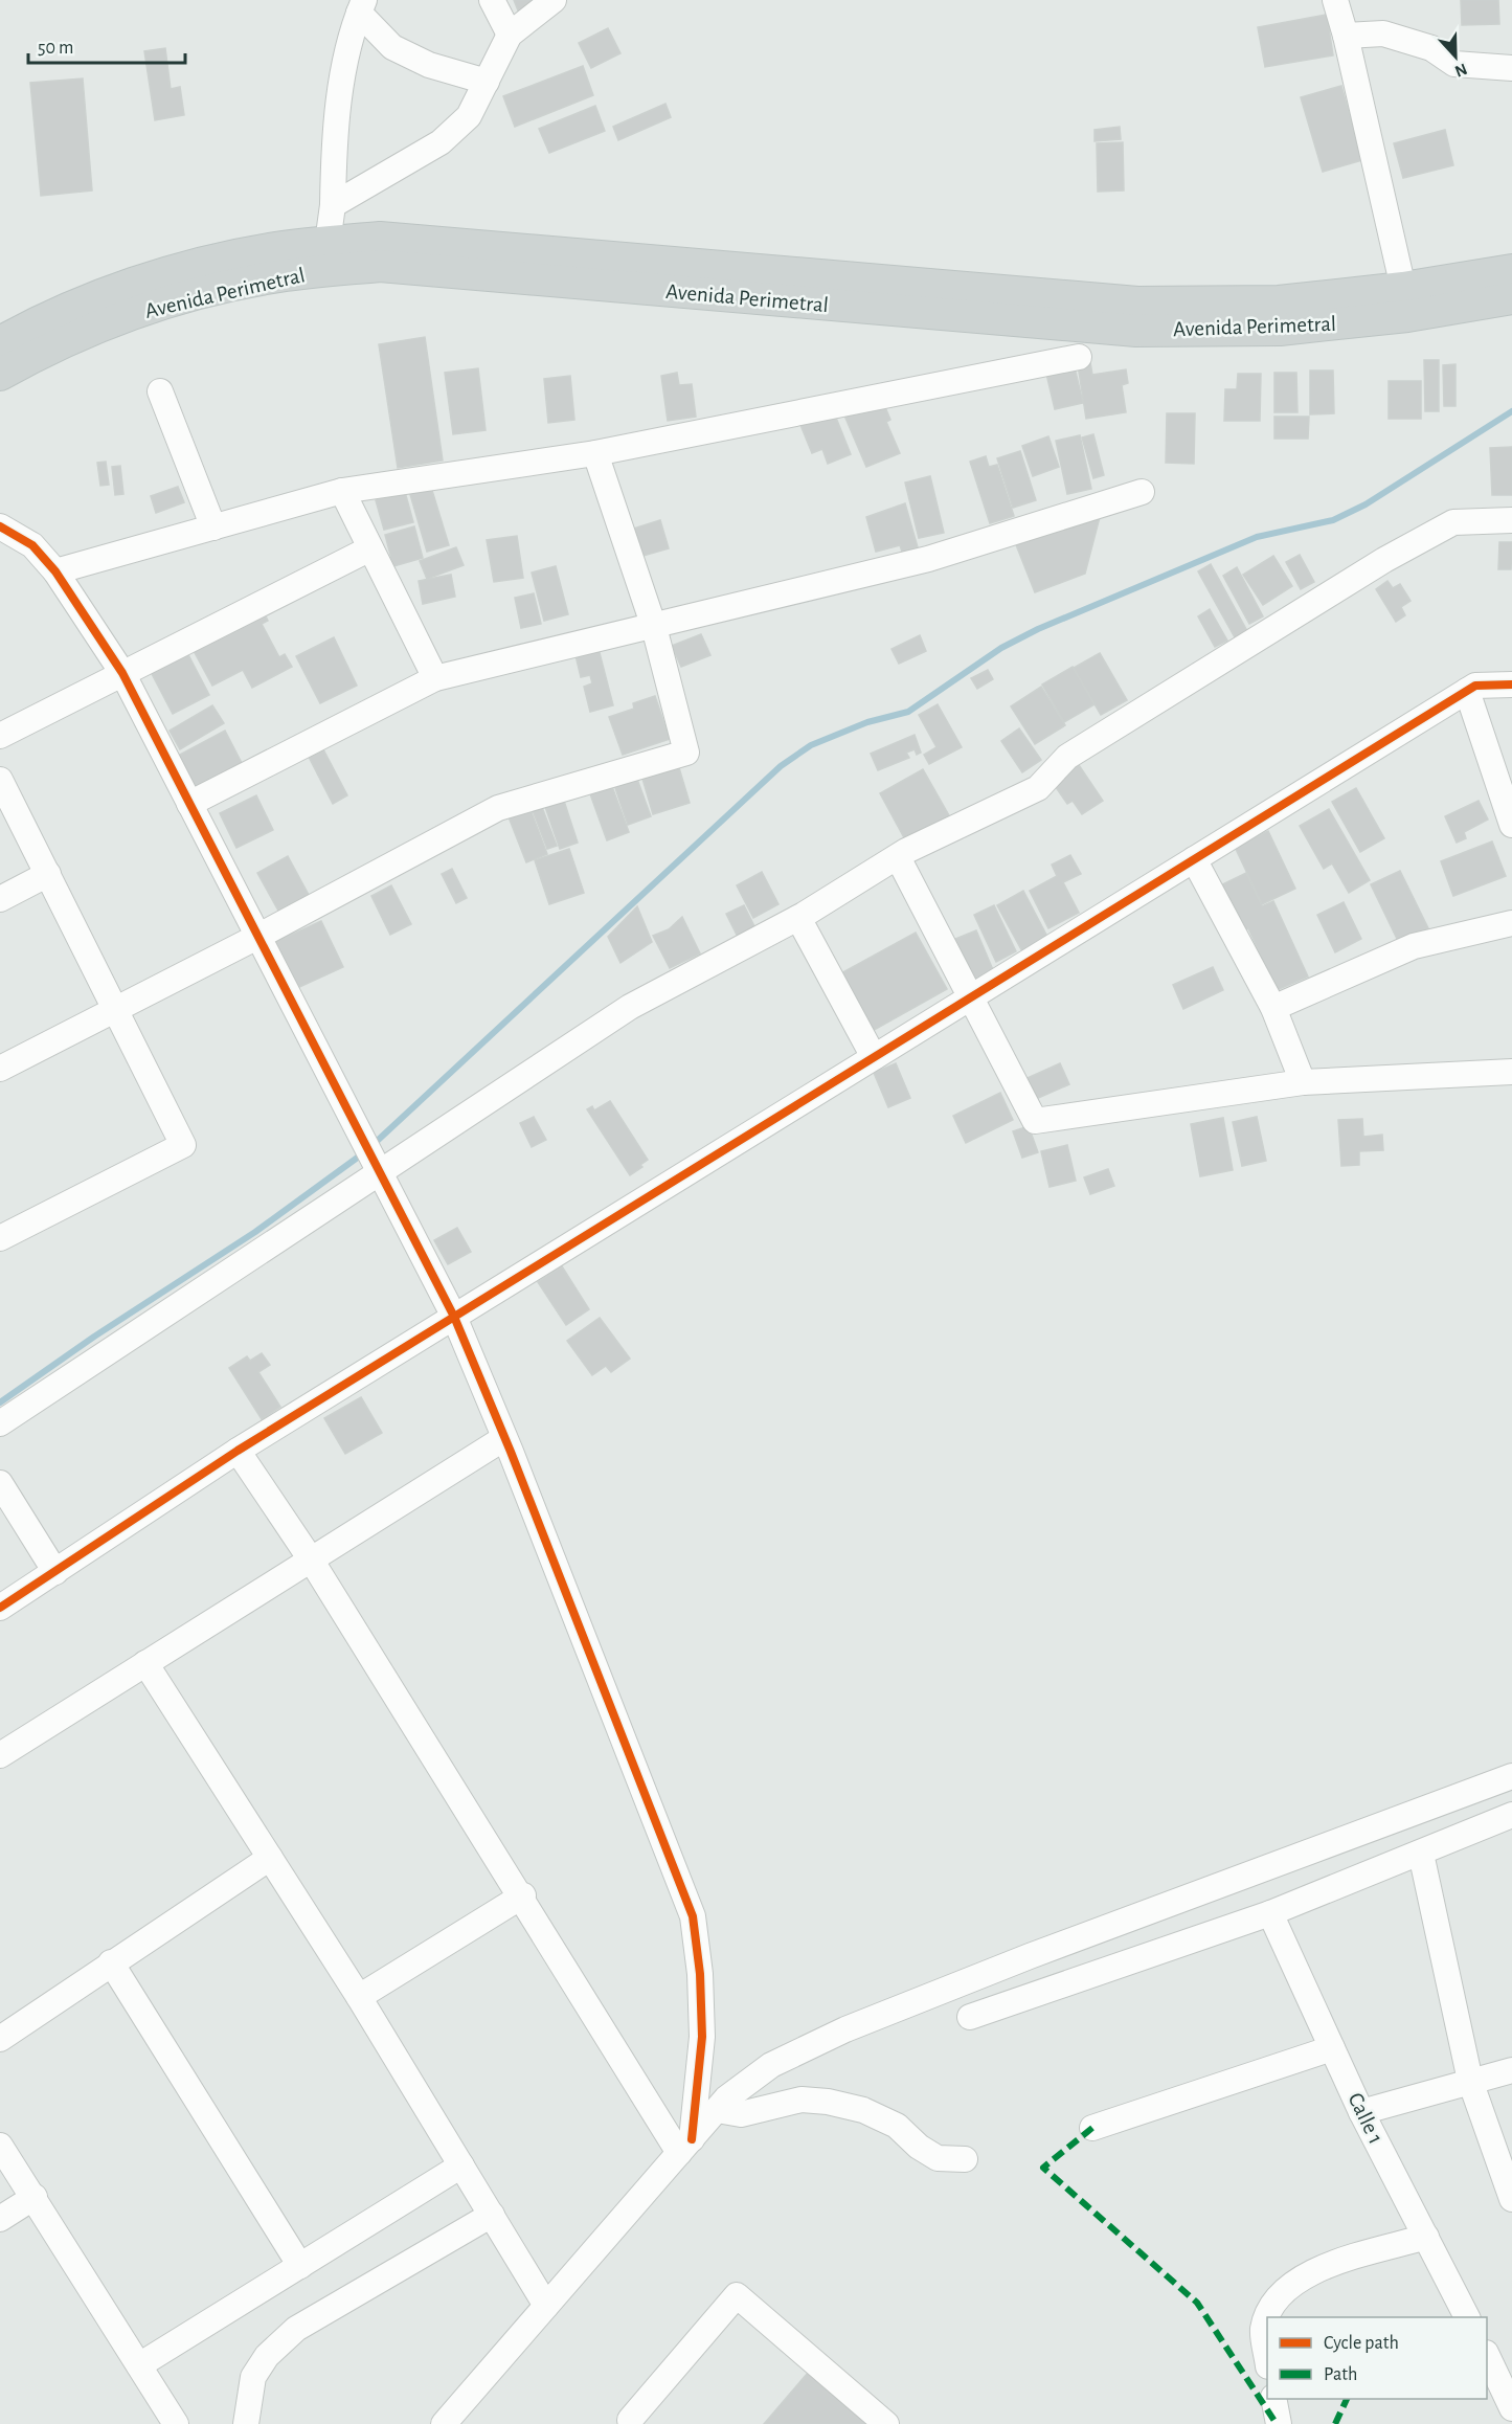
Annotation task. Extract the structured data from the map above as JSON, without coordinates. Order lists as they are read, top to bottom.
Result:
{
  "streets": {
    "main road": ["Avenida Perimetral"],
    "street": ["Calle 1"]
  },
  "legend": ["Cycle path", "Path"],
  "scale_bar": "50 m",
  "north": "bottom"
}
